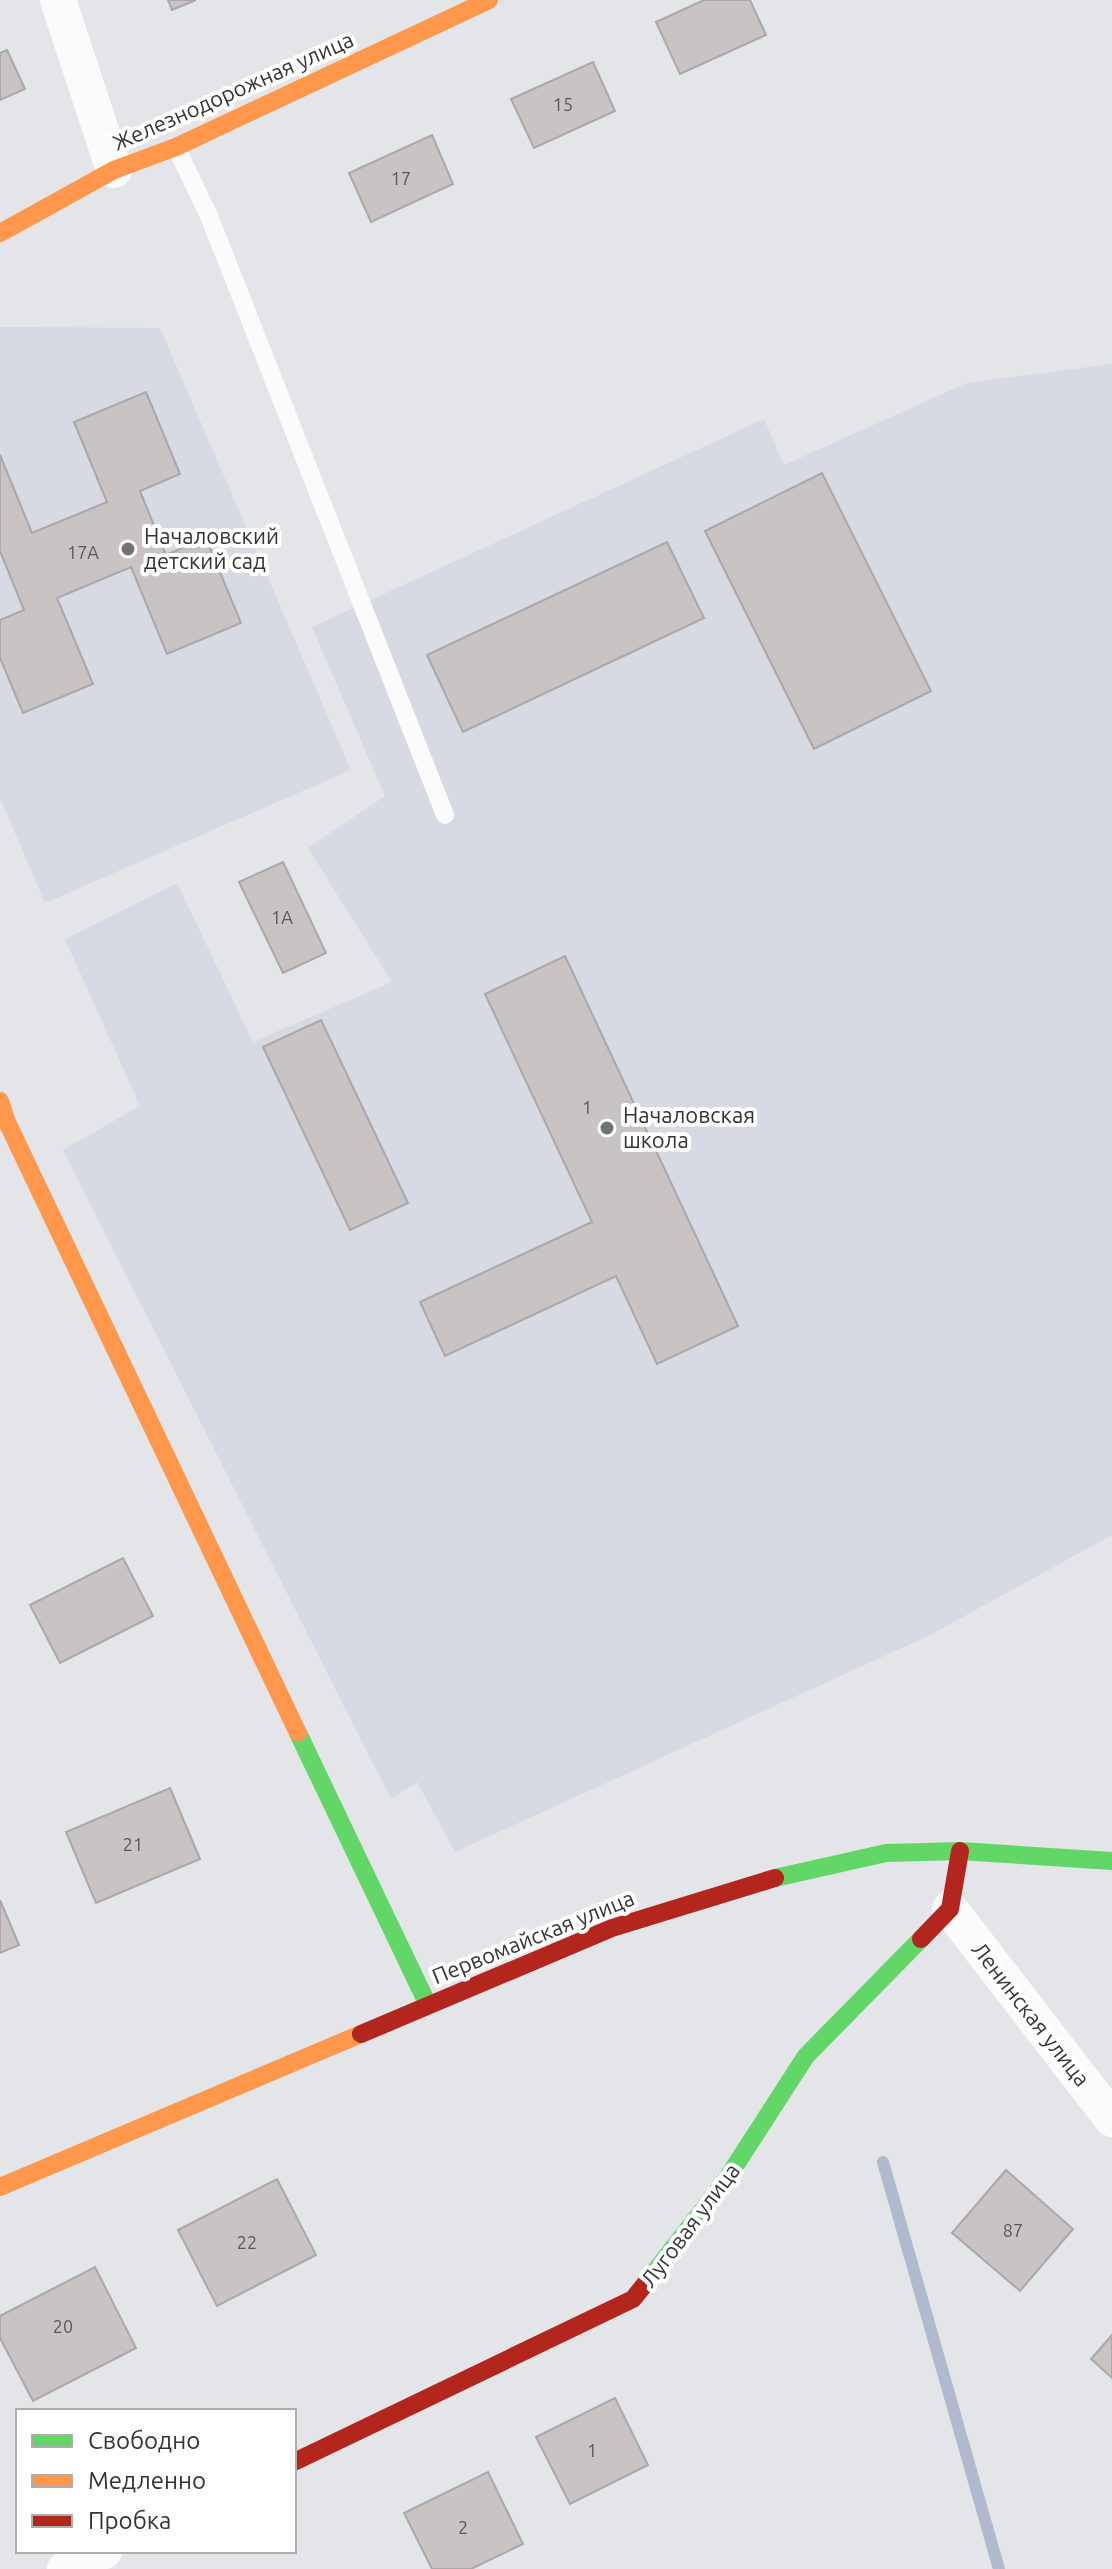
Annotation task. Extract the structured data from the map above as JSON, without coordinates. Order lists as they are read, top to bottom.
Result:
{
  "streets": {
    "street": [
      "Железнодорожная улица",
      "Первомайская улица",
      "Ленинская улица",
      "Луговая улица"
    ]
  },
  "crossings": [
    ["Ленинская улица", "Луговая улица"]
  ],
  "places": ["Началовский детский сад", "Началовская школа"],
  "house_numbers": [
    "15",
    "17",
    "17А",
    "1А",
    "1",
    "21",
    "87",
    "22",
    "20",
    "1",
    "2"
  ],
  "legend": ["Свободно", "Медленно", "Пробка"]
}
